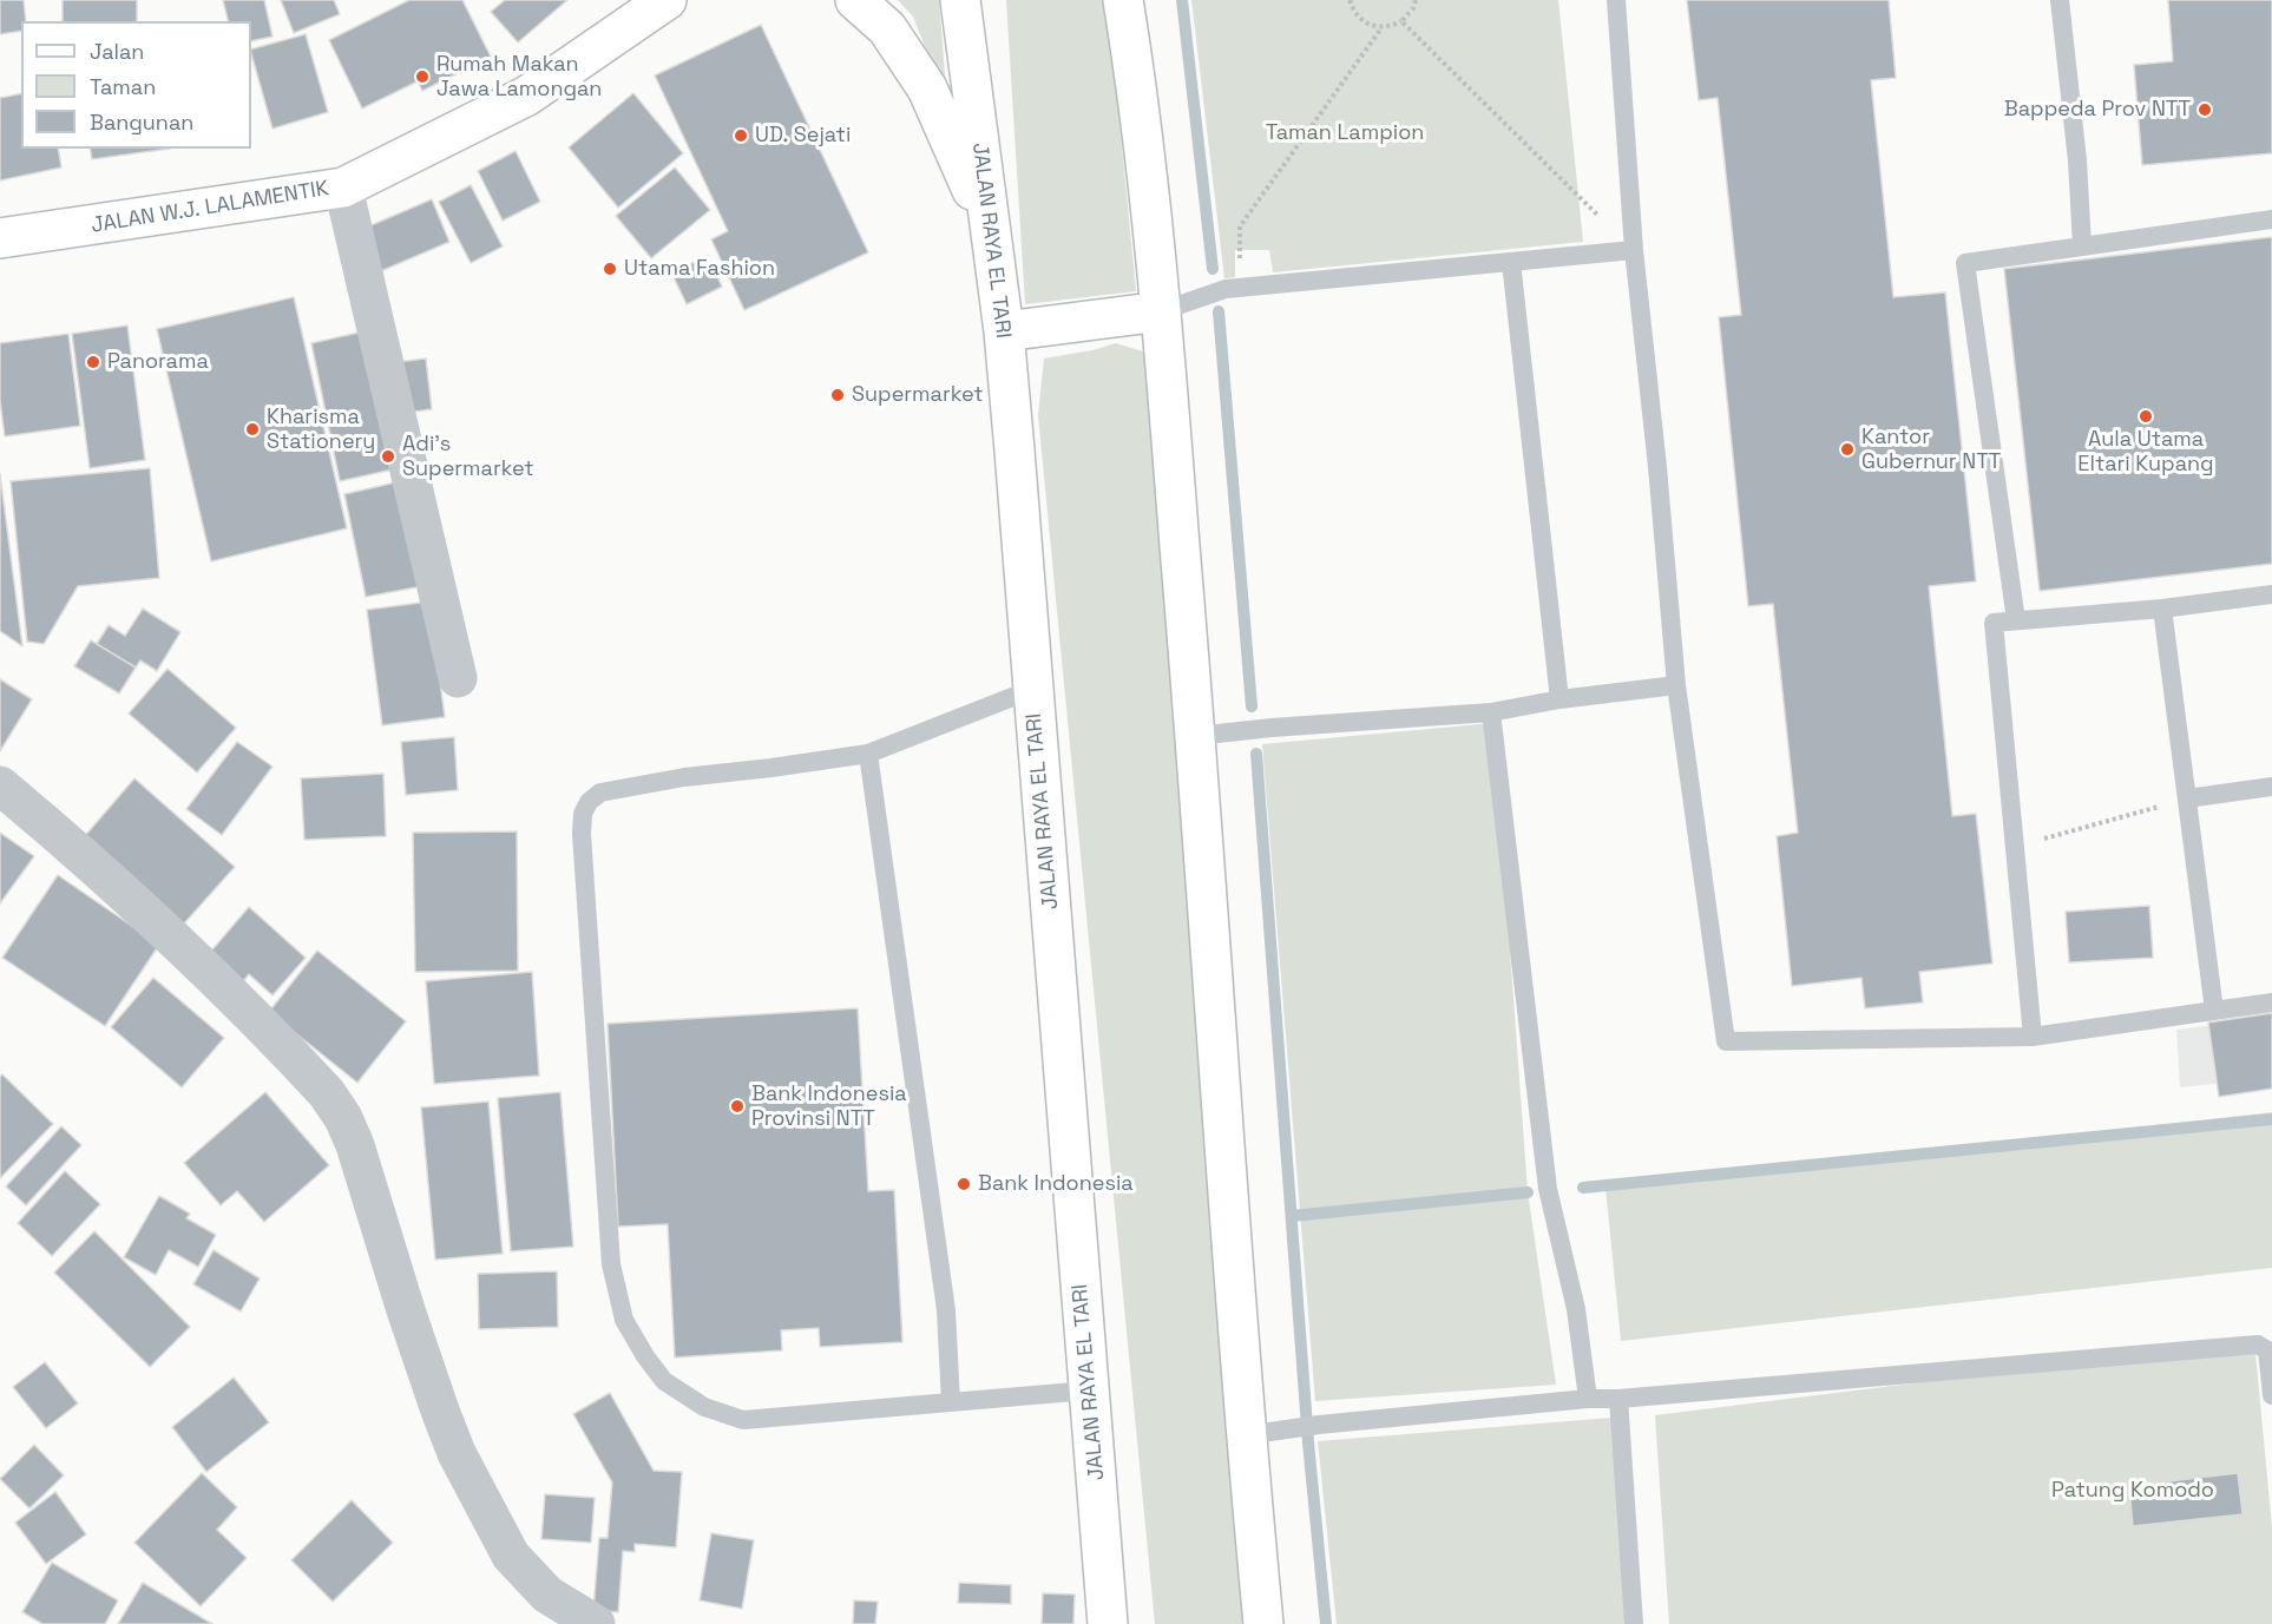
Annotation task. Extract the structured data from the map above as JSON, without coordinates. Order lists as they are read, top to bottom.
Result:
{
  "streets": {
    "main road": ["JALAN W.J. LALAMENTIK", "JALAN RAYA EL TARI"]
  },
  "parks": ["Taman Lampion", "Patung Komodo"],
  "places": [
    "Rumah Makan Jawa Lamongan",
    "Bappeda Prov NTT",
    "UD. Sejati",
    "Utama Fashion",
    "Panorama",
    "Supermarket",
    "Aula Utama Eltari Kupang",
    "Kharisma Stationery",
    "Kantor Gubernur NTT",
    "Adi's Supermarket",
    "Bank Indonesia Provinsi NTT",
    "Bank Indonesia"
  ],
  "legend": ["Jalan", "Taman", "Bangunan"]
}
